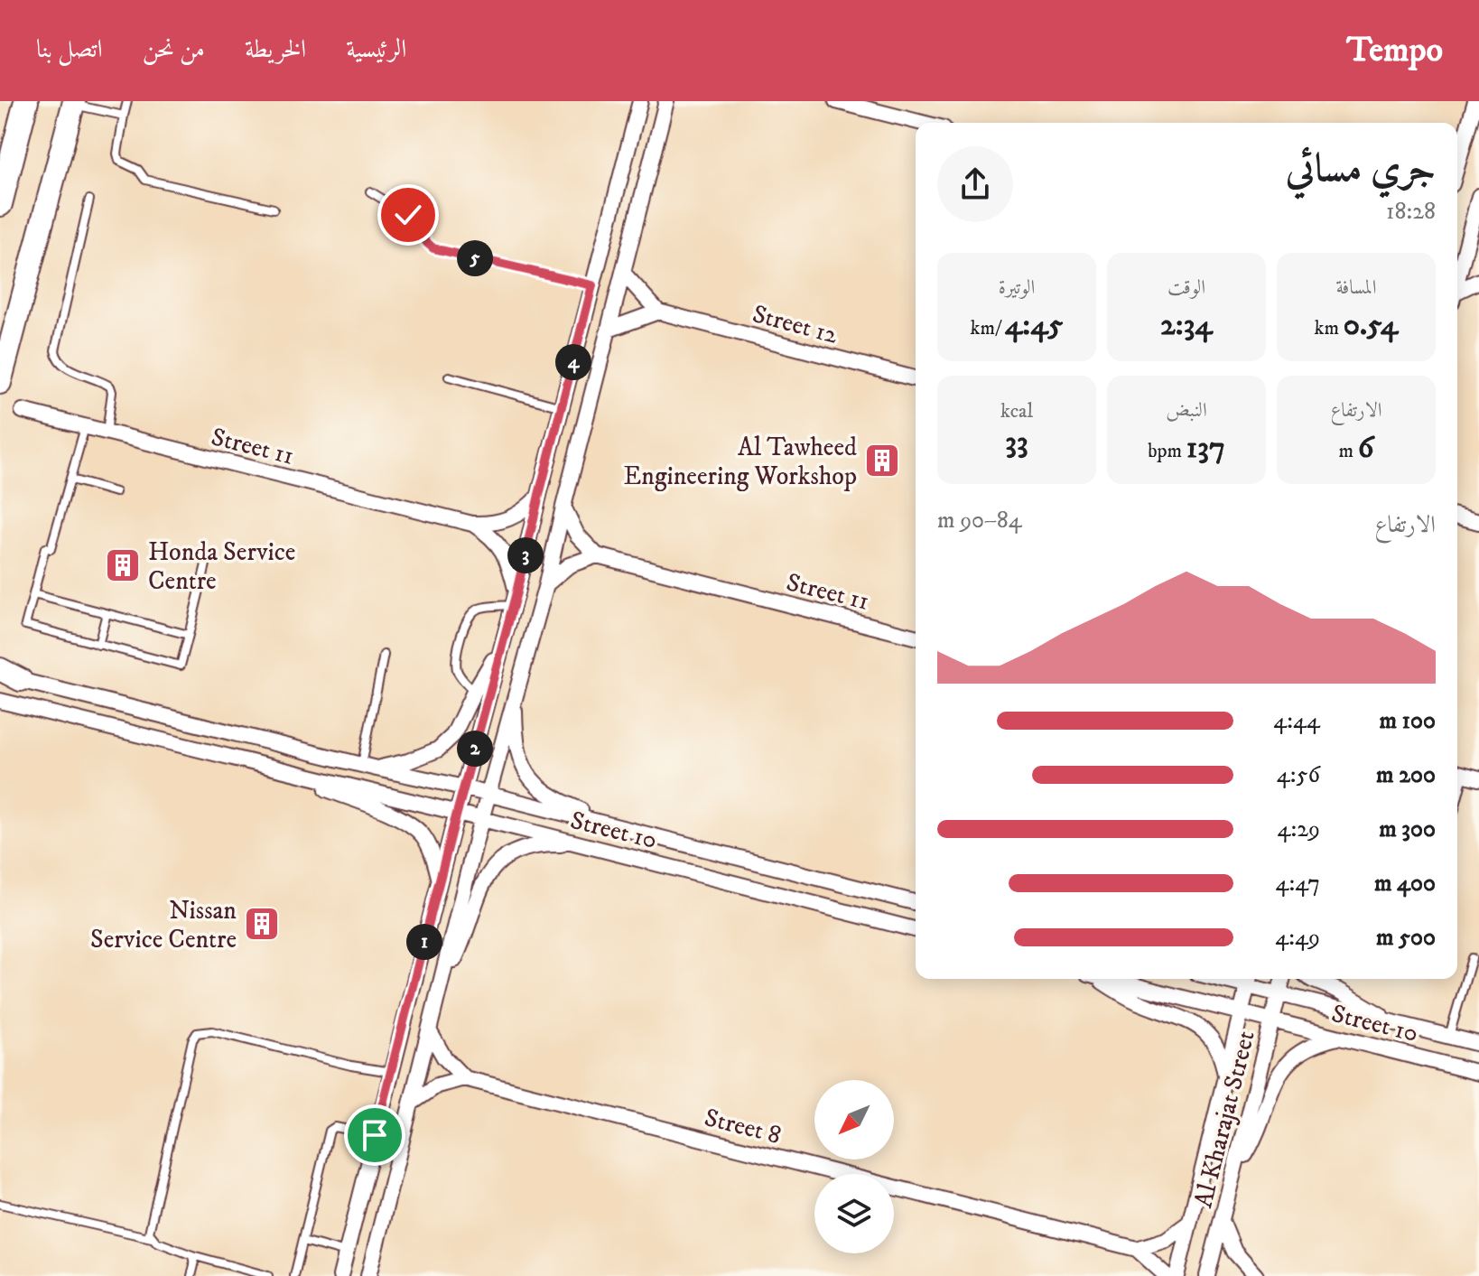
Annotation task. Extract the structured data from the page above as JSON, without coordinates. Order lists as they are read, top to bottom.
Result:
{
  "streets": {
    "street": [
      "Street 12",
      "Street 11",
      "Street 10",
      "Al Kharajat Street",
      "Street 8"
    ]
  },
  "crossings": [
    ["Street 10", "Al Kharajat Street"]
  ],
  "places": {
    "building": ["Al Tawheed Engineering Workshop", "Honda Service Centre", "Nissan Service Centre"]
  },
  "north": "bottom left",
  "page": {
    "header": "Tempo",
    "nav": [
      "الرئيسية",
      "الخريطة",
      "من نحن",
      "اتصل بنا"
    ],
    "heading": ["جري مسائي", "18:28"],
    "pins": [
      "5",
      "4",
      "3",
      "2",
      "1"
    ],
    "stats": [
      ["المسافة", "0.54 km"],
      ["الوقت", "2:34"],
      ["الوتيرة", "4:45 /km"],
      ["الارتفاع", "6 m"],
      ["النبض", "137 bpm"],
      ["kcal", "33"]
    ],
    "chart": ["الارتفاع", "84–90 m"],
    "list": [
      {
        "name": "100 m",
        "note": "4:44"
      },
      {
        "name": "200 m",
        "note": "4:56"
      },
      {
        "name": "300 m",
        "note": "4:29"
      },
      {
        "name": "400 m",
        "note": "4:47"
      },
      {
        "name": "500 m",
        "note": "4:49"
      }
    ]
  }
}
